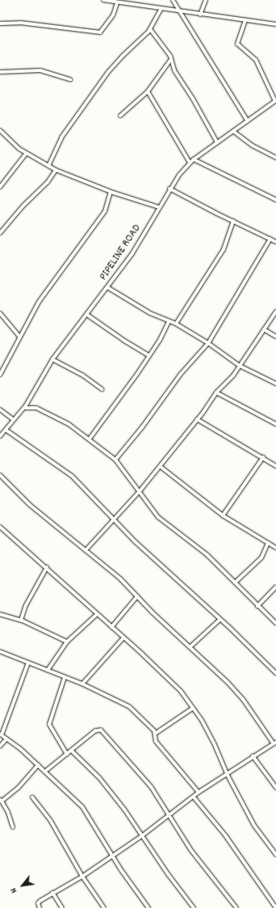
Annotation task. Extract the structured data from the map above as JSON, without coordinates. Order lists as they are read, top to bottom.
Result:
{
  "streets": {
    "street": ["PIPELINE ROAD"]
  },
  "north": "bottom left"
}
